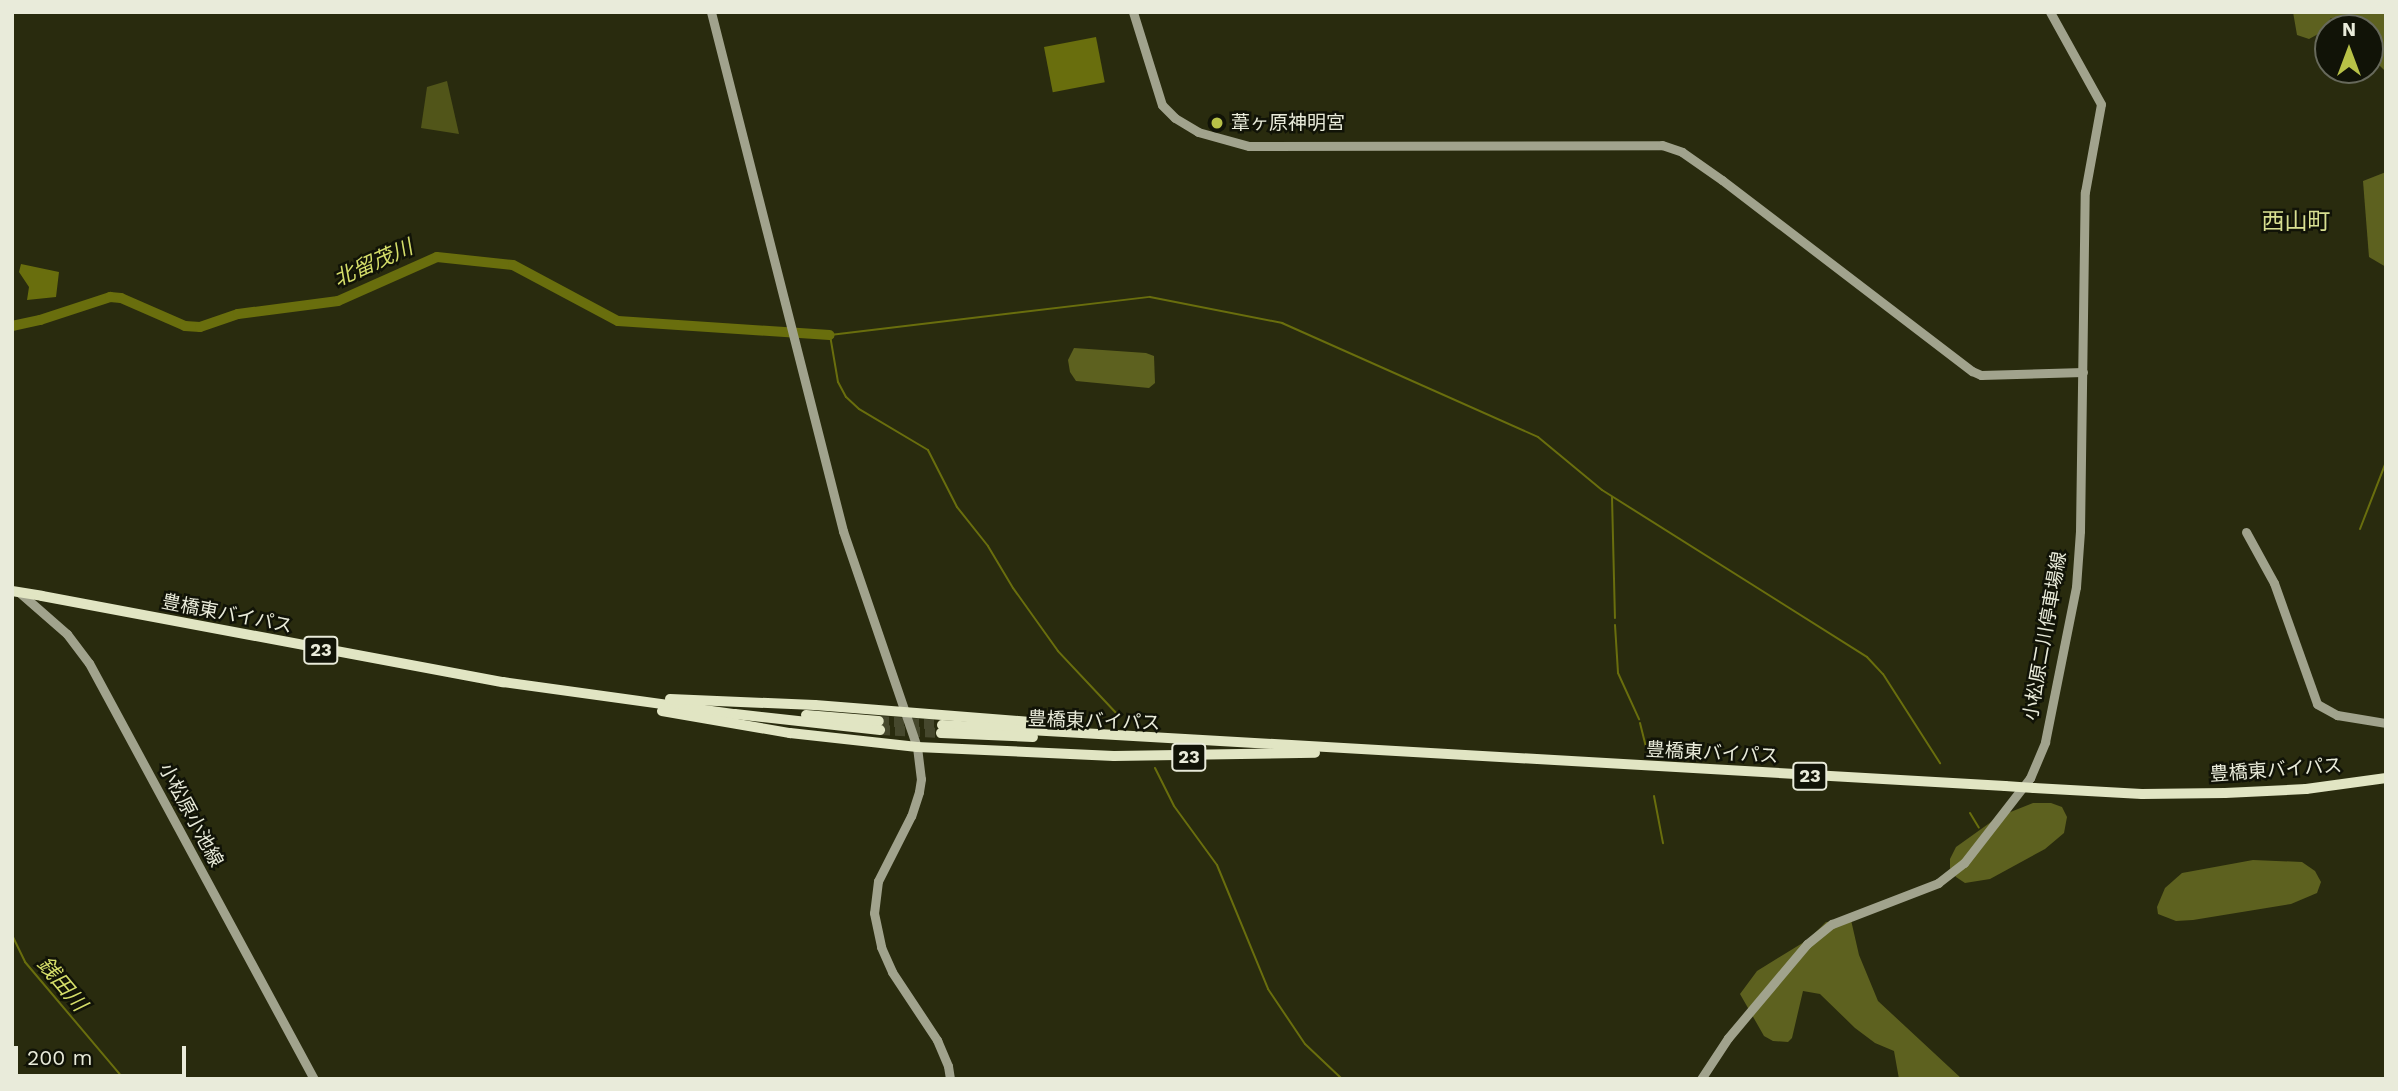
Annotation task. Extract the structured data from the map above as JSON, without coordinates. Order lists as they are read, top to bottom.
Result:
{
  "streets": {
    "highway": ["豊橋東バイパス", "23"],
    "street": ["小松原二川停車場線", "小松原小池線"]
  },
  "crossings": [
    ["豊橋東バイパス", "23"],
    ["豊橋東バイパス", "小松原小池線"]
  ],
  "districts": ["西山町"],
  "water": ["北留茂川", "銭田川"],
  "places": ["葦ヶ原神明宮"],
  "scale_bar": "200 m",
  "north": "top"
}
